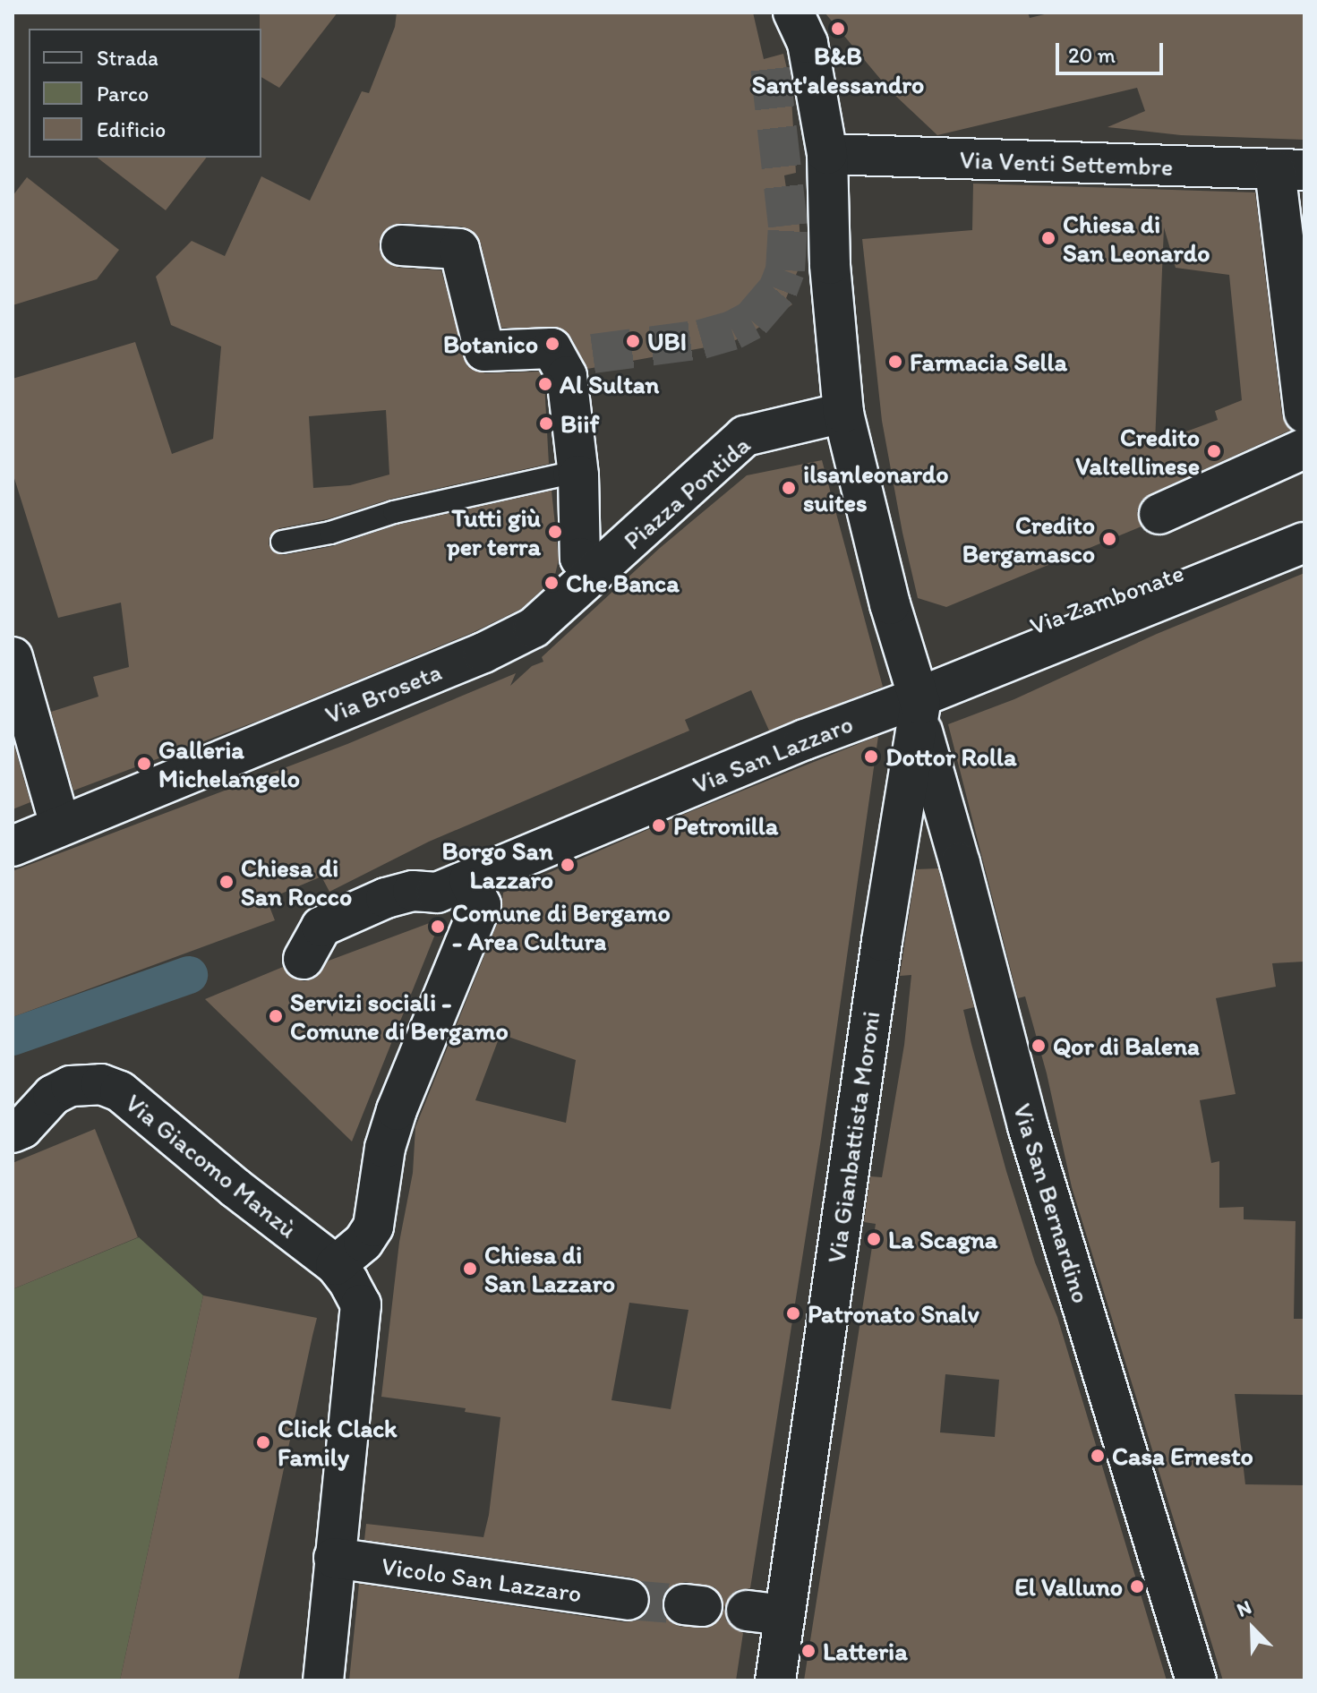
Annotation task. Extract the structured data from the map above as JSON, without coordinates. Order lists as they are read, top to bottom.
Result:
{
  "streets": {
    "street": [
      "Via Venti Settembre",
      "Piazza Pontida",
      "Via Zambonate",
      "Via Broseta",
      "Via San Lazzaro",
      "Via Gianbattista Moroni",
      "Via Giacomo Manzù",
      "Via San Bernardino",
      "Vicolo San Lazzaro"
    ]
  },
  "crossings": [
    ["Piazza Pontida", "Via Broseta"],
    ["Piazza Pontida", "Via San Bernardino"],
    ["Via Zambonate", "Via San Lazzaro"],
    ["Via Zambonate", "Via Gianbattista Moroni"],
    ["Via Zambonate", "Via San Bernardino"],
    ["Via San Lazzaro", "Via Gianbattista Moroni"],
    ["Via San Lazzaro", "Via San Bernardino"],
    ["Via Gianbattista Moroni", "Via San Bernardino"]
  ],
  "places": [
    "B&B Sant'alessandro",
    "Chiesa di San Leonardo",
    "UBI",
    "Botanico",
    "Farmacia Sella",
    "Al Sultan",
    "Biif",
    "Credito Valtellinese",
    "ilsanleonardo suites",
    "Tutti giù per terra",
    "Credito Bergamasco",
    "Che Banca",
    "Dottor Rolla",
    "Galleria Michelangelo",
    "Petronilla",
    "Borgo San Lazzaro",
    "Chiesa di San Rocco",
    "Comune di Bergamo - Area Cultura",
    "Servizi sociali - Comune di Bergamo",
    "Qor di Balena",
    "La Scagna",
    "Chiesa di San Lazzaro",
    "Patronato Snalv",
    "Click Clack Family",
    "Casa Ernesto",
    "El Valluno",
    "Latteria"
  ],
  "legend": ["Strada", "Parco", "Edificio"],
  "scale_bar": "20 m",
  "north": "top left"
}
